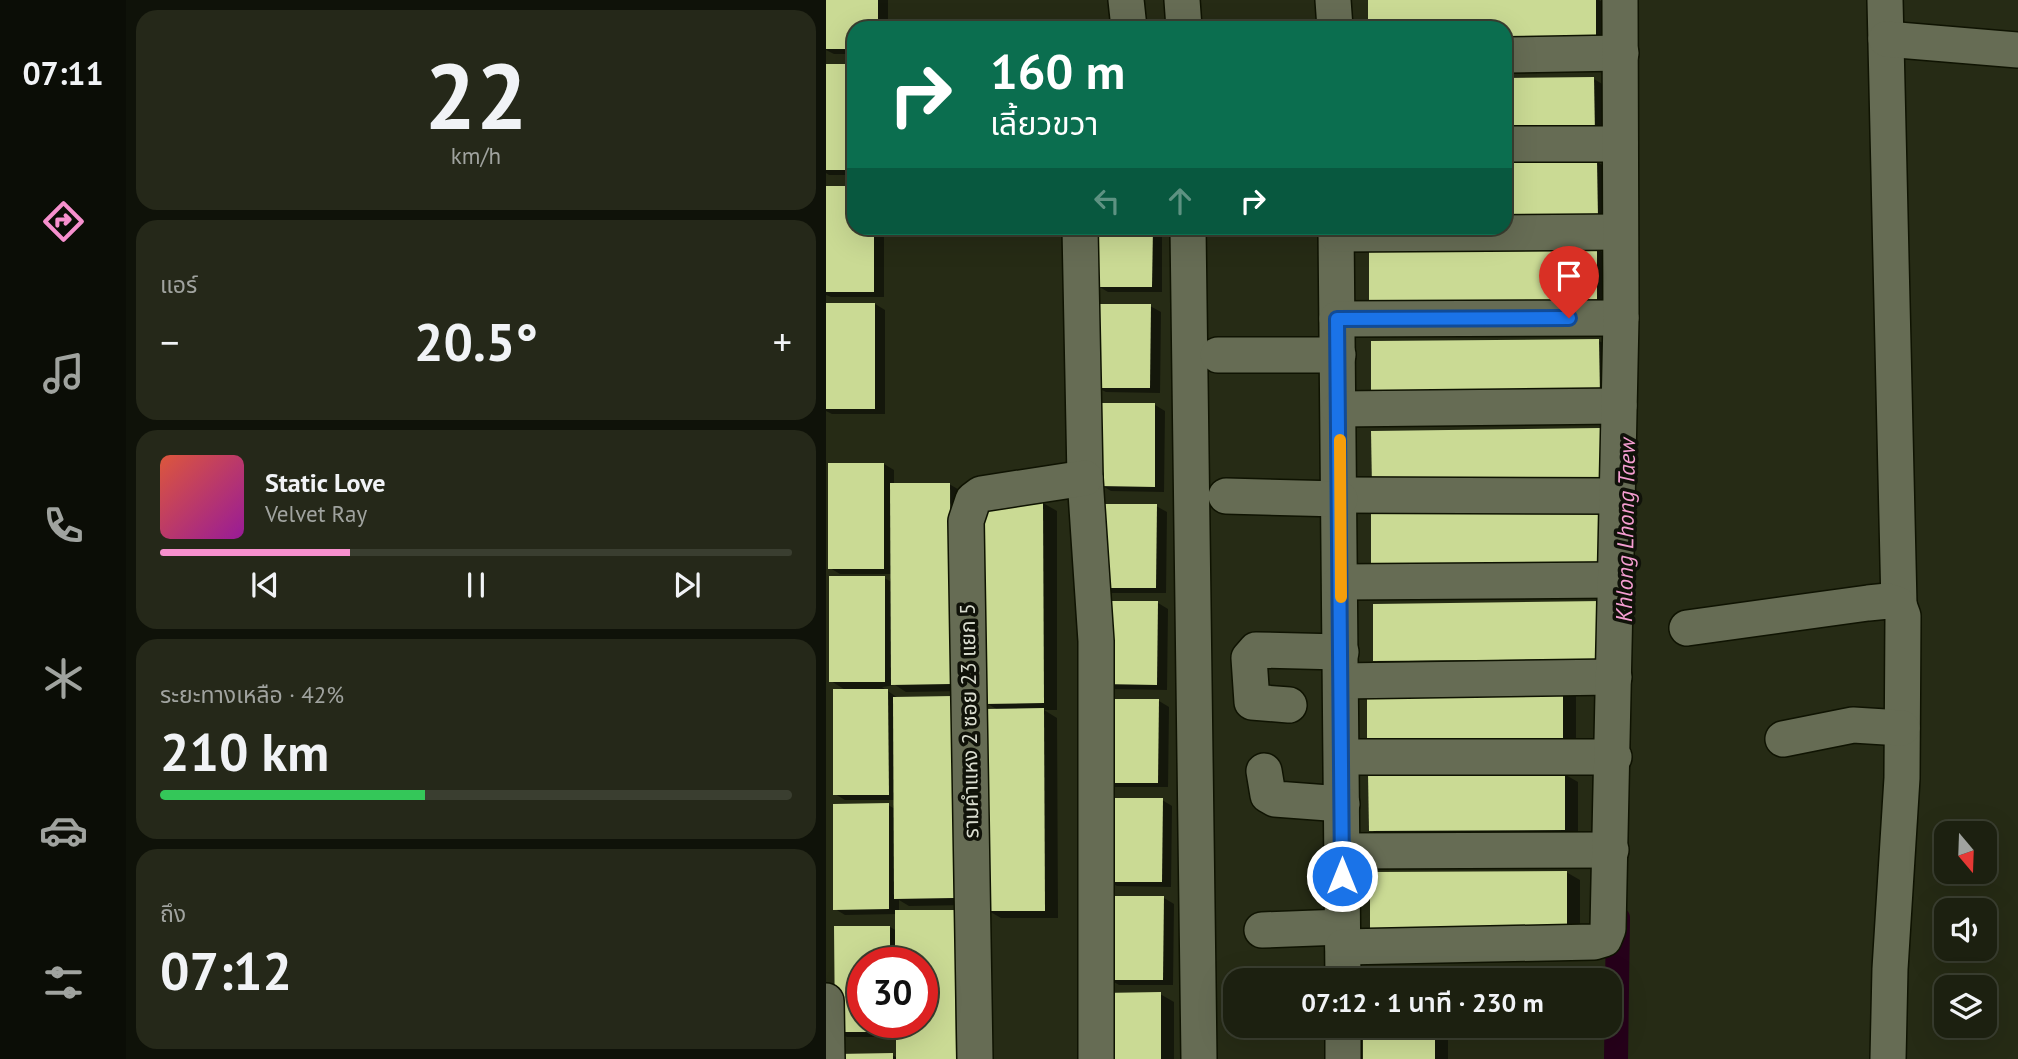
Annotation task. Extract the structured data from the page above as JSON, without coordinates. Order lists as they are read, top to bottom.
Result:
{
  "streets": {
    "street": ["รามคำแหง 2 ซอย 23 แยก 5"]
  },
  "water": ["Khlong Lhong Taew"],
  "north": "bottom",
  "page": {
    "tabs": "07:11",
    "tile": [
      ["22", "km/h"],
      "แอร์",
      ["ระยะทางเหลือ · 42%", "210 km"],
      ["ถึง", "07:12"]
    ],
    "turn": ["160 m", "เลี้ยวขวา"],
    "heat": ["−", "20.5°", "+"],
    "song": ["Static Love", "Velvet Ray"],
    "limit": "30",
    "trip": "07:12 · 1 นาที · 230 m"
  }
}
